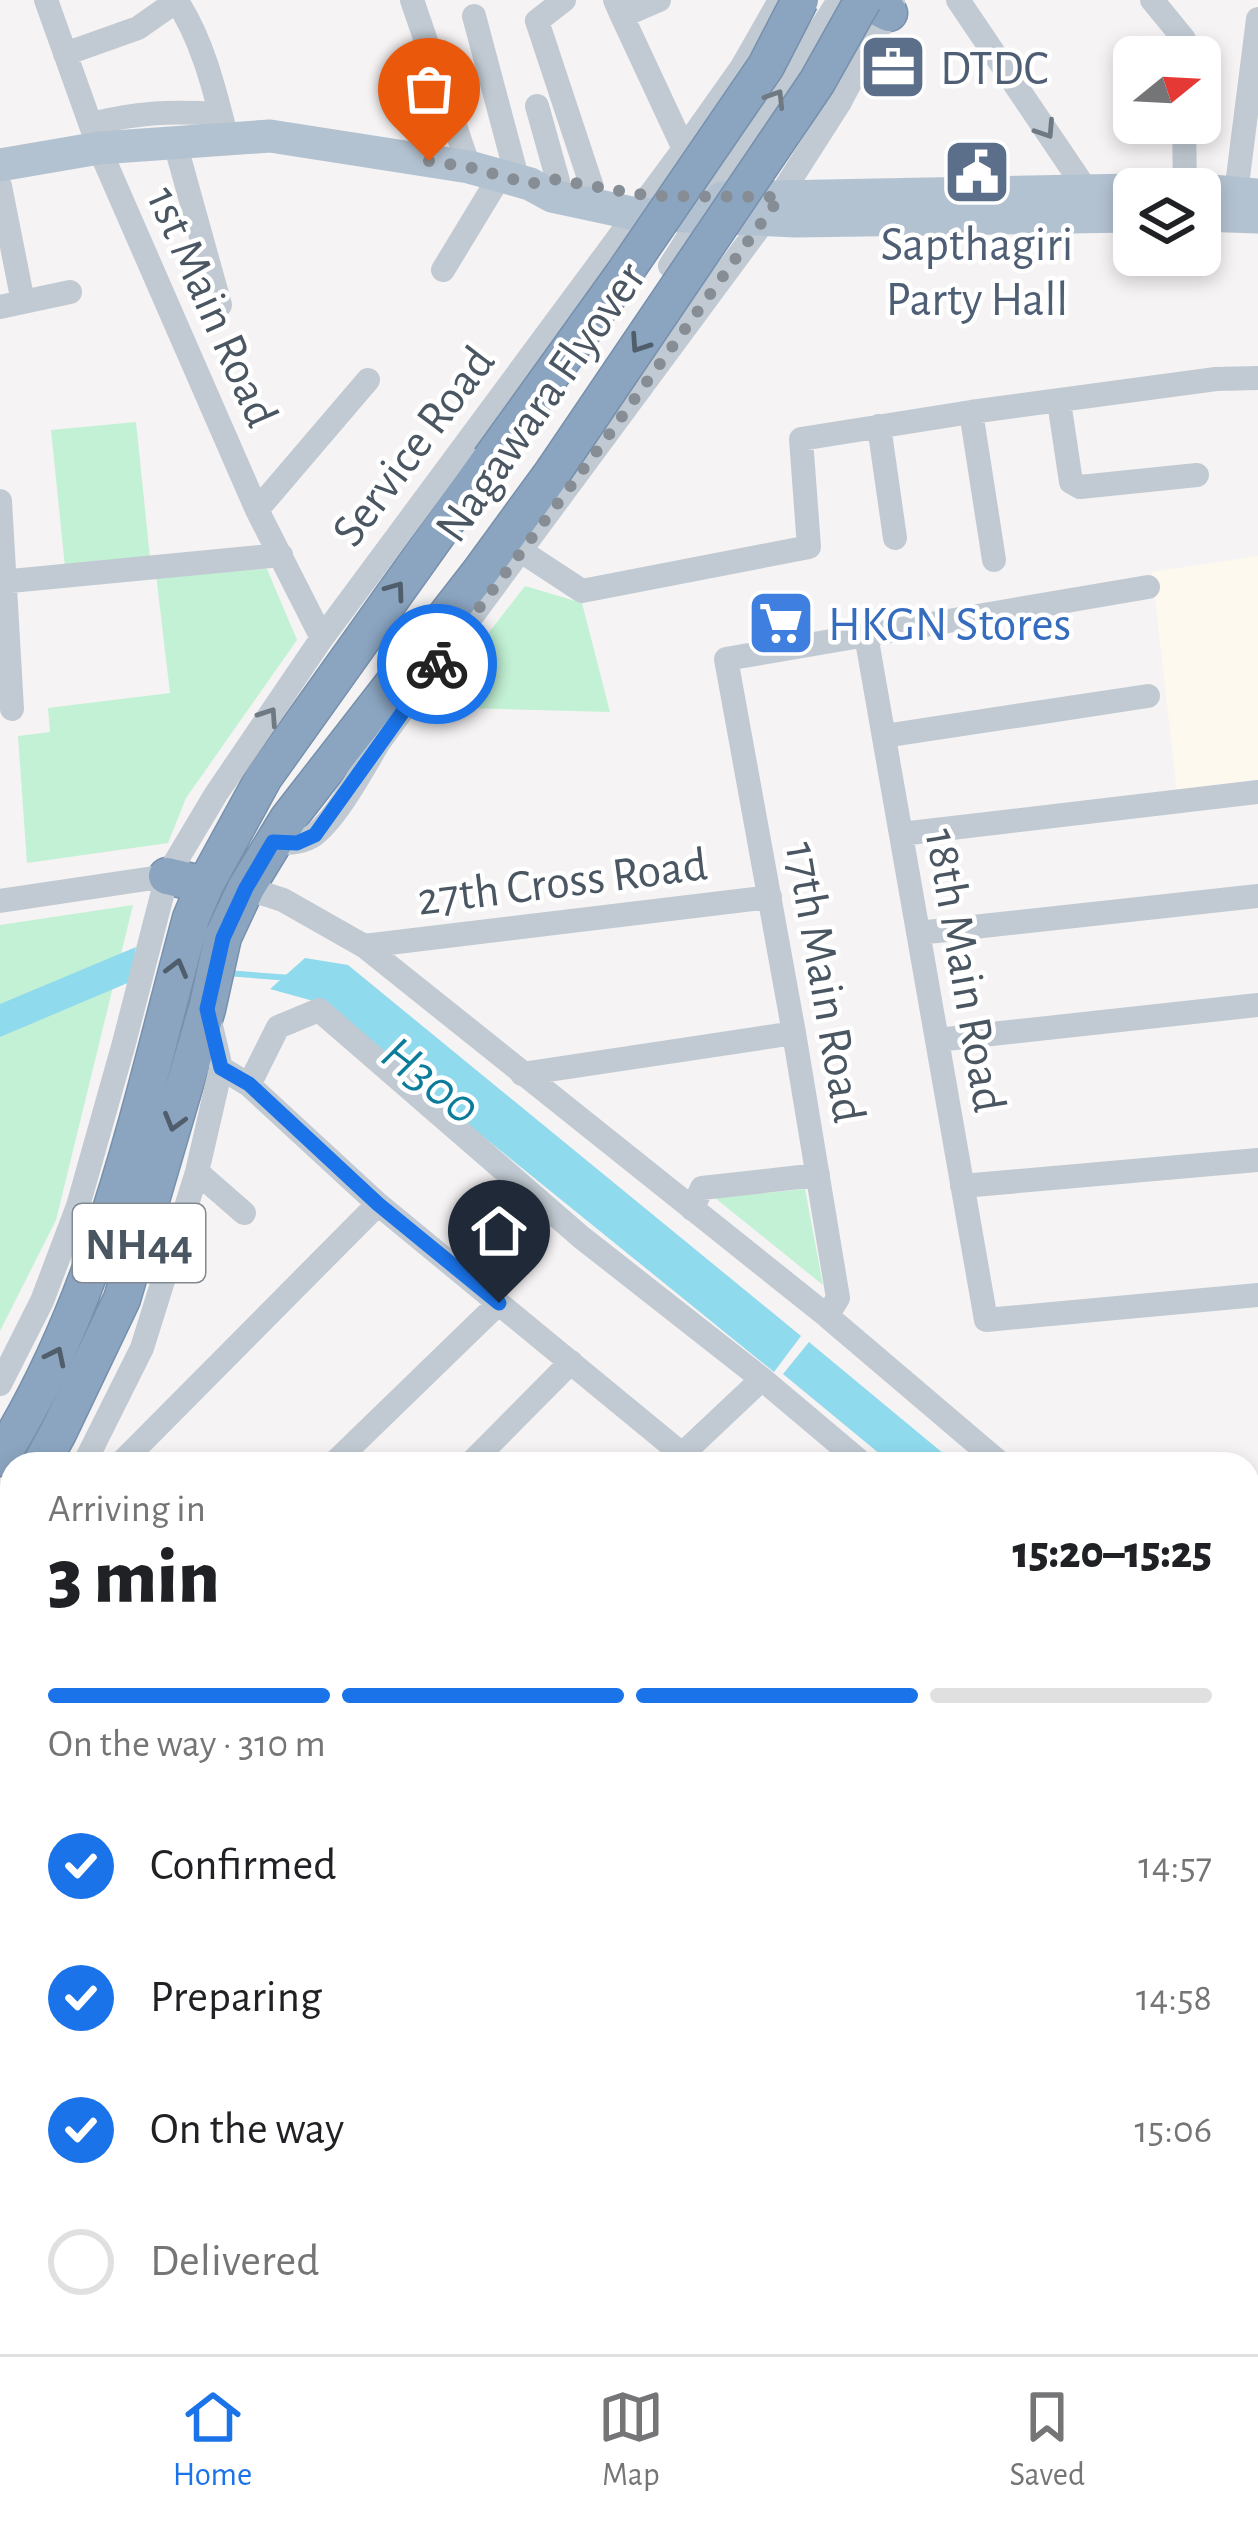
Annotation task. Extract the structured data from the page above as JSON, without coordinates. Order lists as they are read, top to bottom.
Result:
{
  "streets": {
    "highway": ["Nagawara Flyover", "NH44"],
    "street": [
      "1st Main Road",
      "Service Road",
      "27th Cross Road",
      "18th Main Road",
      "17th Main Road"
    ]
  },
  "crossings": [
    ["1st Main Road", "Service Road"],
    ["Nagawara Flyover", "NH44"],
    ["27th Cross Road", "17th Main Road"],
    ["18th Main Road", "17th Main Road"]
  ],
  "water": ["H300"],
  "places": {
    "office": ["DTDC"],
    "public building": ["Sapthagiri Party Hall"],
    "supermarket": ["HKGN Stores"]
  },
  "north": "right",
  "page": {
    "heading": ["3 min", "Arriving in", "15:20–15:25"],
    "bar": "On the way · 310 m",
    "list": [
      ["Confirmed", "14:57"],
      ["Preparing", "14:58"],
      ["On the way", "15:06"],
      "Delivered"
    ],
    "tabs": ["Home", "Map", "Saved"]
  }
}
